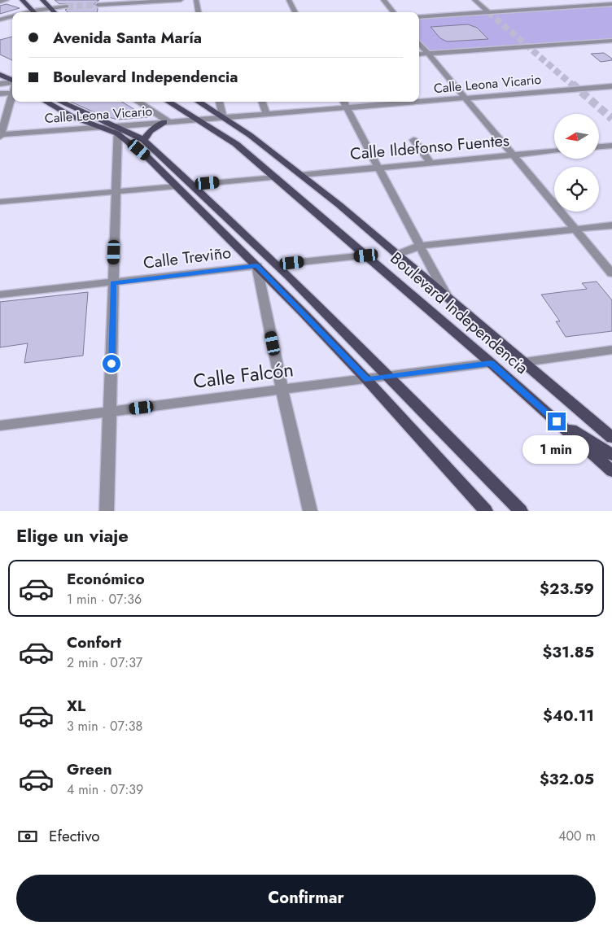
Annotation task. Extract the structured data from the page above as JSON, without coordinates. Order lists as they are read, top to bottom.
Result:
{
  "streets": {
    "main road": ["Boulevard Independencia"],
    "street": [
      "Calle Leona Vicario",
      "Calle Ildefonso Fuentes",
      "Calle Treviño",
      "Calle Falcón"
    ]
  },
  "crossings": [
    ["Calle Leona Vicario", "Boulevard Independencia"],
    ["Calle Ildefonso Fuentes", "Boulevard Independencia"],
    ["Boulevard Independencia", "Calle Falcón"]
  ],
  "north": "left",
  "page": {
    "banner": ["Avenida Santa María", "Boulevard Independencia"],
    "bubble": "1 min",
    "heading": "Elige un viaje",
    "list": [
      {
        "name": "Económico",
        "note": "1 min · 07:36",
        "value": "$23.59"
      },
      {
        "name": "Confort",
        "note": "2 min · 07:37",
        "value": "$31.85"
      },
      {
        "name": "XL",
        "note": "3 min · 07:38",
        "value": "$40.11"
      },
      {
        "name": "Green",
        "note": "4 min · 07:39",
        "value": "$32.05"
      }
    ],
    "pay": ["Efectivo", "400 m"],
    "buttons": "Confirmar"
  }
}
